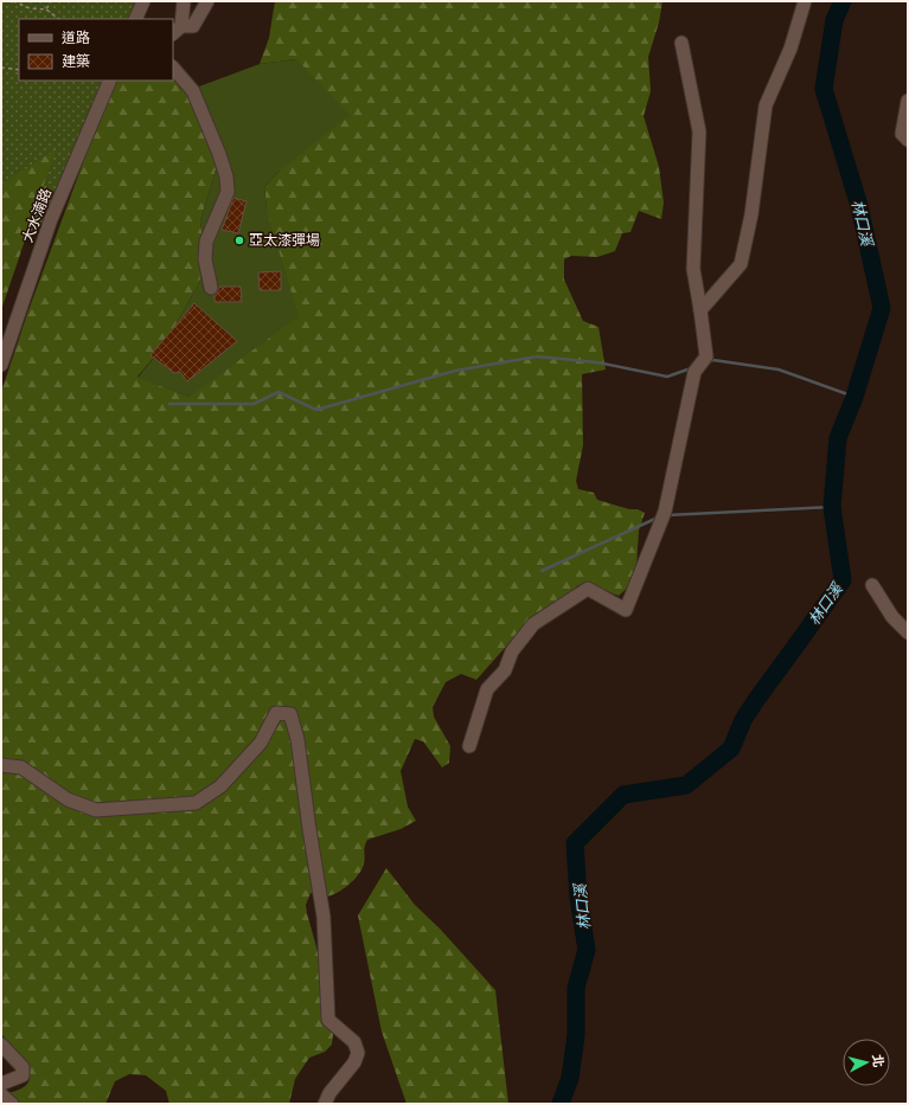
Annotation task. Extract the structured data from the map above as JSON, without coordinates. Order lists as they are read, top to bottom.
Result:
{
  "streets": {
    "street": ["大水湳路"]
  },
  "water": ["林口溪"],
  "places": ["亞太漆彈場"],
  "legend": ["道路", "建築"],
  "north": "right"
}
